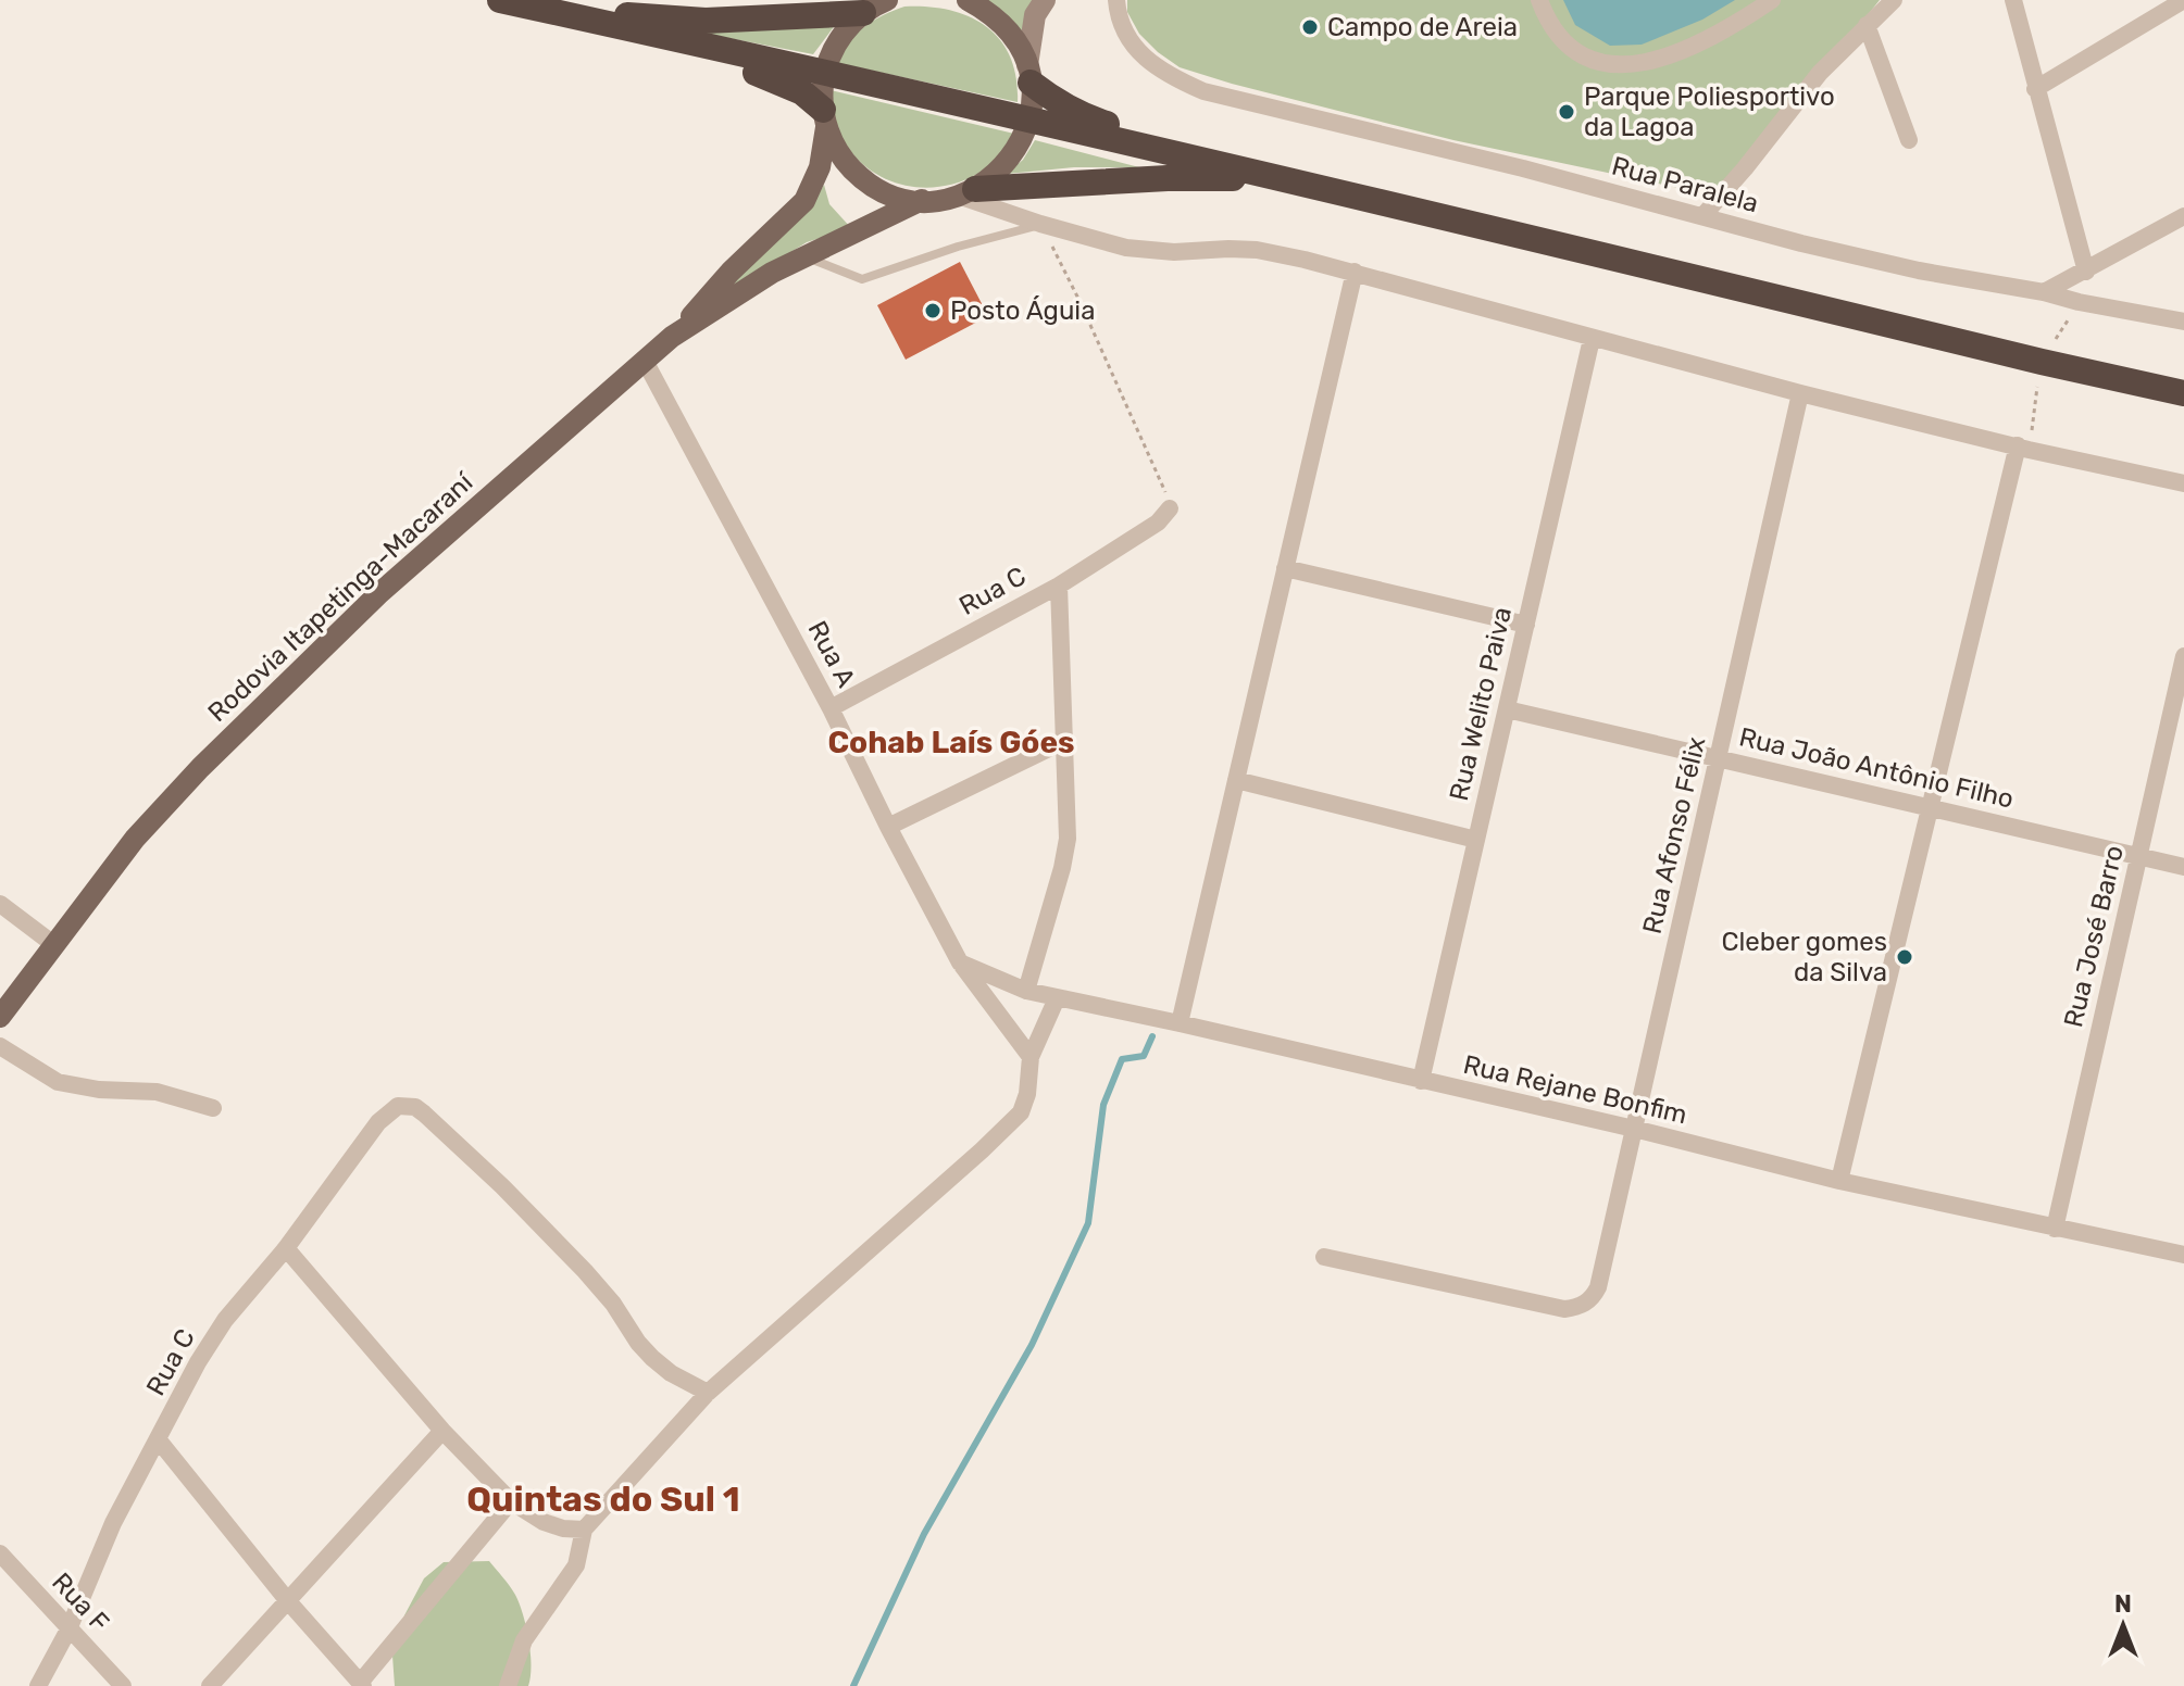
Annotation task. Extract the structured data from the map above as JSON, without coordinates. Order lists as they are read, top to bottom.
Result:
{
  "streets": {
    "main road": ["Rodovia Itapetinga-Macaraní"],
    "street": [
      "Rua Paralela",
      "Rua C",
      "Rua A",
      "Rua Welito Paiva",
      "Rua João Antônio Filho",
      "Rua Afonso Félix",
      "Rua José Barro",
      "Rua Rejane Bonfim",
      "Rua F"
    ]
  },
  "crossings": [
    ["Rua C", "Rua A"],
    ["Rua C", "Rua F"],
    ["Rodovia Itapetinga-Macaraní", "Rua A"],
    ["Rua A", "Rua Rejane Bonfim"],
    ["Rua Welito Paiva", "Rua João Antônio Filho"],
    ["Rua Welito Paiva", "Rua Rejane Bonfim"],
    ["Rua João Antônio Filho", "Rua Afonso Félix"],
    ["Rua João Antônio Filho", "Rua José Barro"],
    ["Rua Afonso Félix", "Rua Rejane Bonfim"],
    ["Rua José Barro", "Rua Rejane Bonfim"]
  ],
  "districts": ["Cohab Laís Góes", "Quintas do Sul 1"],
  "places": [
    "Campo de Areia",
    "Parque Poliesportivo da Lagoa",
    "Posto Águia",
    "Cleber gomes da Silva"
  ],
  "north": "top"
}
